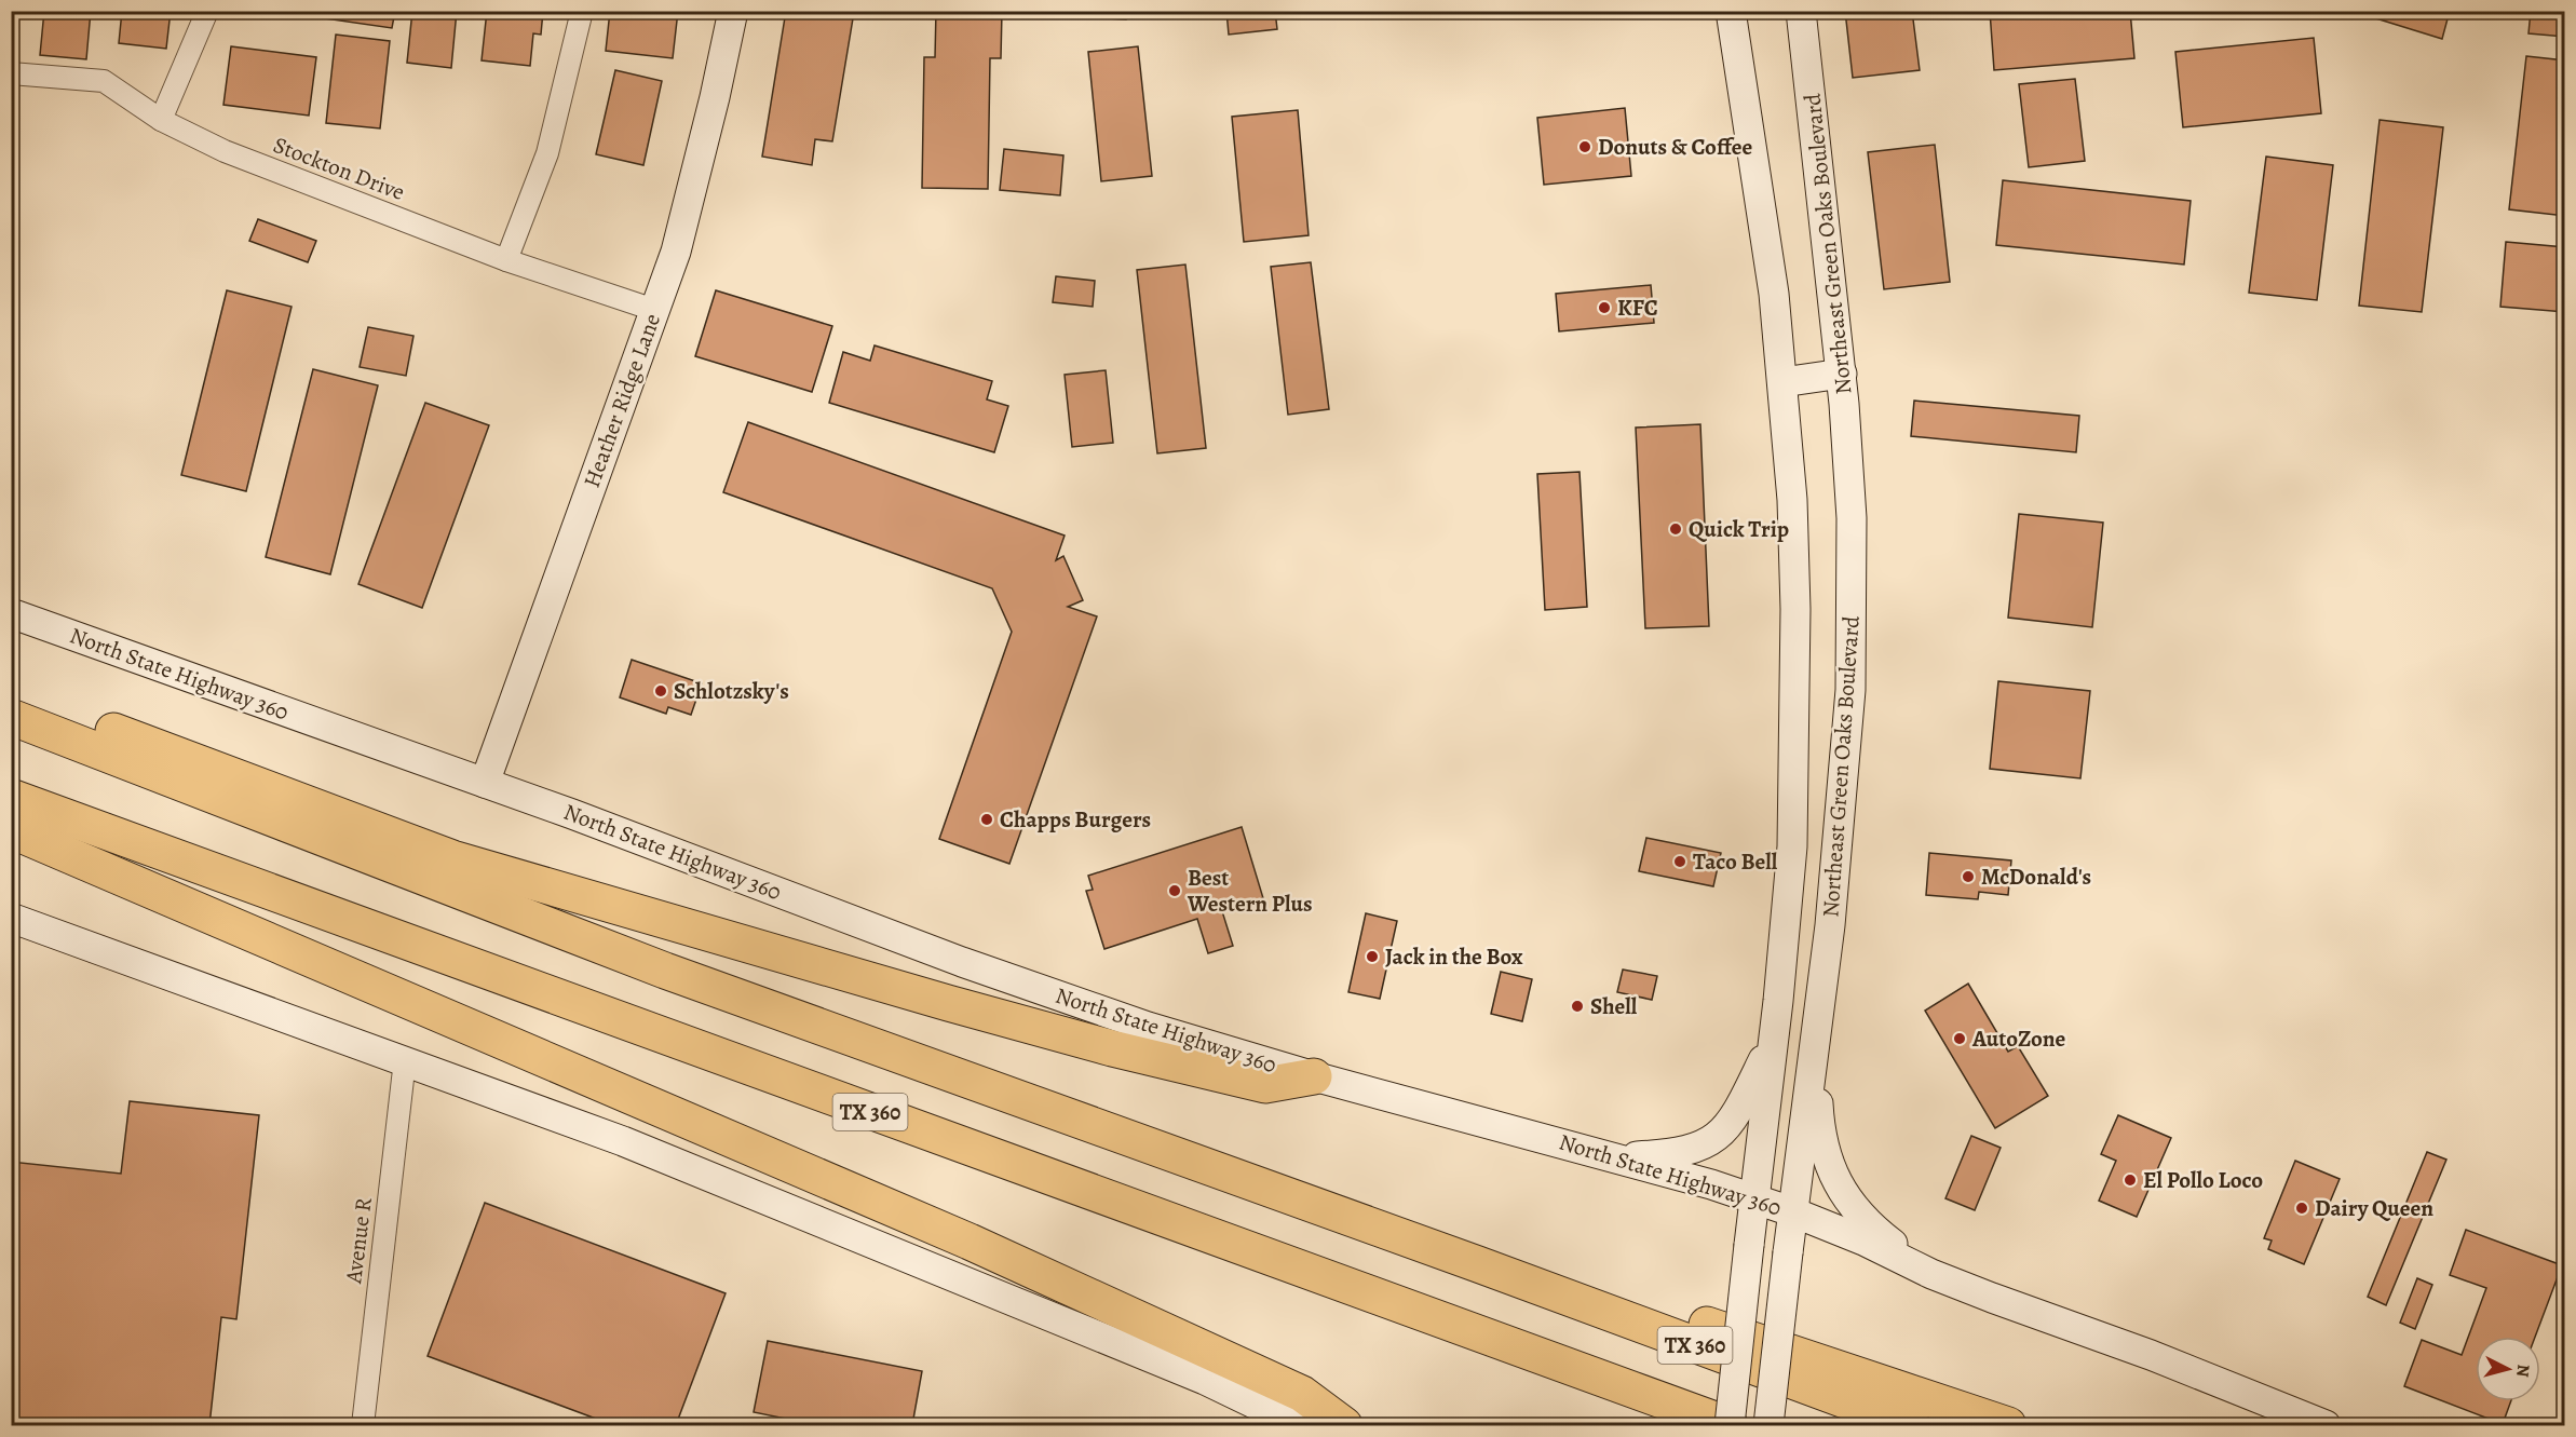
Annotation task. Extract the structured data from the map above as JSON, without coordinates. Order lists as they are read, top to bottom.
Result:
{
  "streets": {
    "highway": ["TX 360"],
    "main road": ["Northeast Green Oaks Boulevard", "Heather Ridge Lane", "North State Highway 360"],
    "street": ["Stockton Drive", "Avenue R"]
  },
  "crossings": [
    ["Stockton Drive", "Heather Ridge Lane"],
    ["Northeast Green Oaks Boulevard", "North State Highway 360"],
    ["Northeast Green Oaks Boulevard", "TX 360"],
    ["Heather Ridge Lane", "North State Highway 360"]
  ],
  "places": [
    "Donuts & Coffee",
    "KFC",
    "Quick Trip",
    "Schlotzsky's",
    "Chapps Burgers",
    "Taco Bell",
    "McDonald's",
    "Best Western Plus",
    "Jack in the Box",
    "Shell",
    "AutoZone",
    "El Pollo Loco",
    "Dairy Queen"
  ],
  "north": "right"
}
